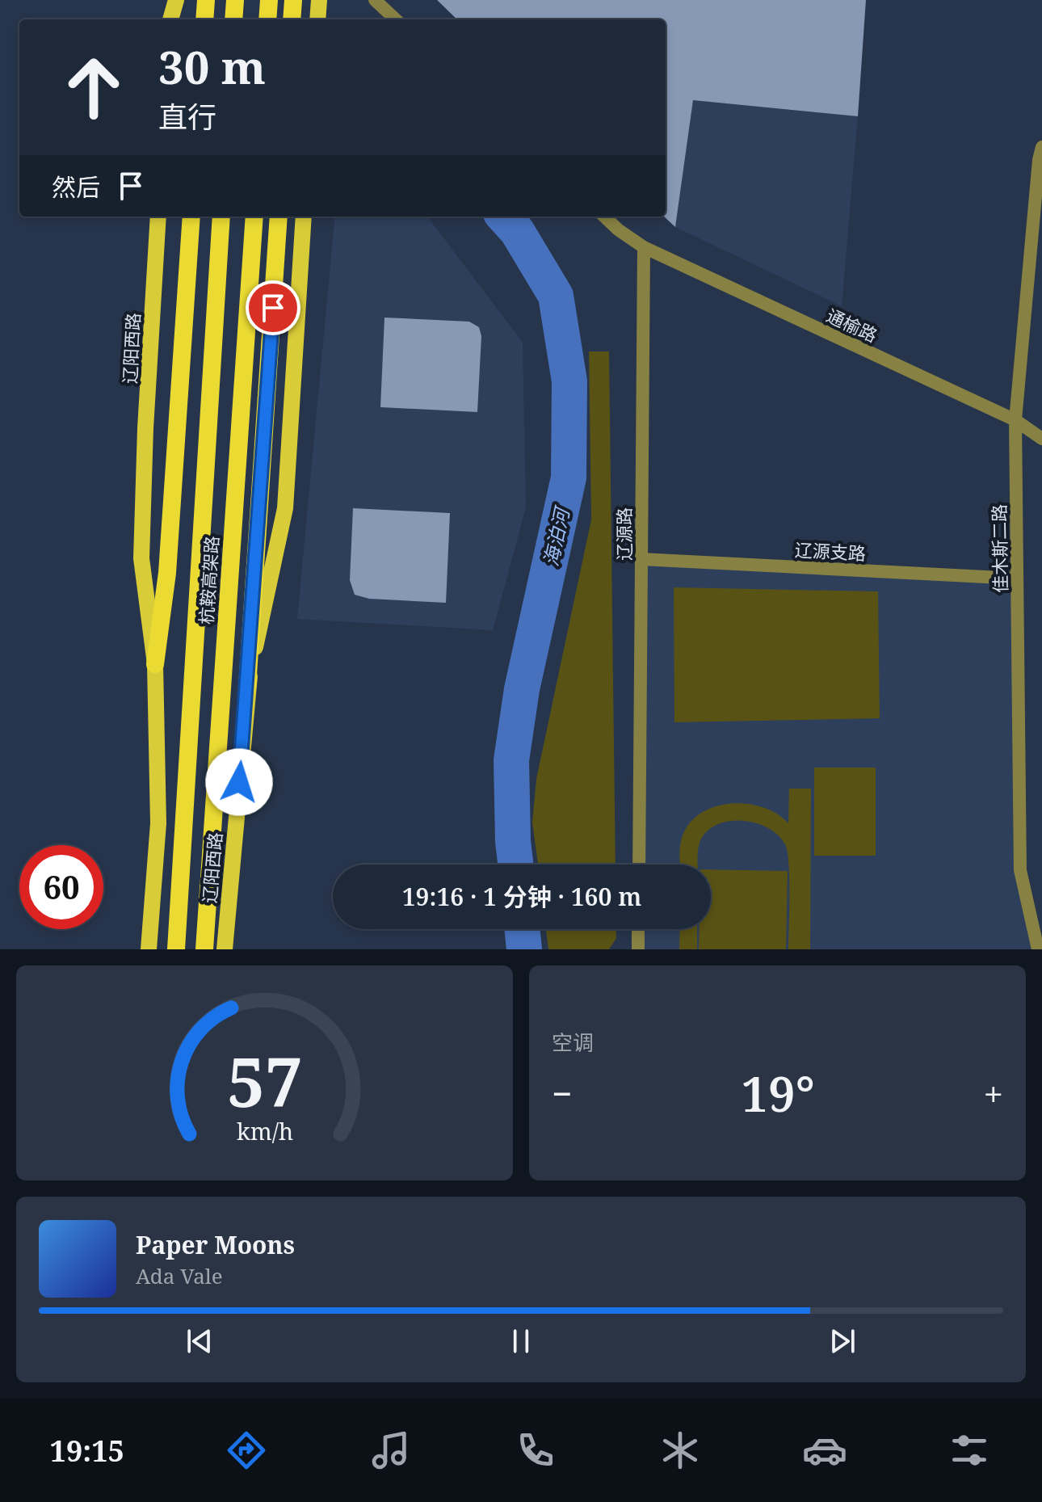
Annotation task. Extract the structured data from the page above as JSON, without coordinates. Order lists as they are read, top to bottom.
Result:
{
  "streets": {
    "highway": ["杭鞍高架路"],
    "main road": ["辽阳西路"],
    "street": [
      "通榆路",
      "辽源路",
      "佳木斯二路",
      "辽源支路"
    ]
  },
  "crossings": [
    ["通榆路", "辽源路"],
    ["通榆路", "佳木斯二路"],
    ["辽源路", "辽源支路"],
    ["佳木斯二路", "辽源支路"]
  ],
  "water": ["海泊河"],
  "page": {
    "turn": ["30 m", "直行"],
    "then": "然后",
    "limit": "60",
    "trip": "19:16 · 1 分钟 · 160 m",
    "tile": "空调",
    "heat": ["−", "19°", "+"],
    "song": ["Paper Moons", "Ada Vale"],
    "tabs": "19:15",
    "gauge": ["57", "km/h"]
  }
}
